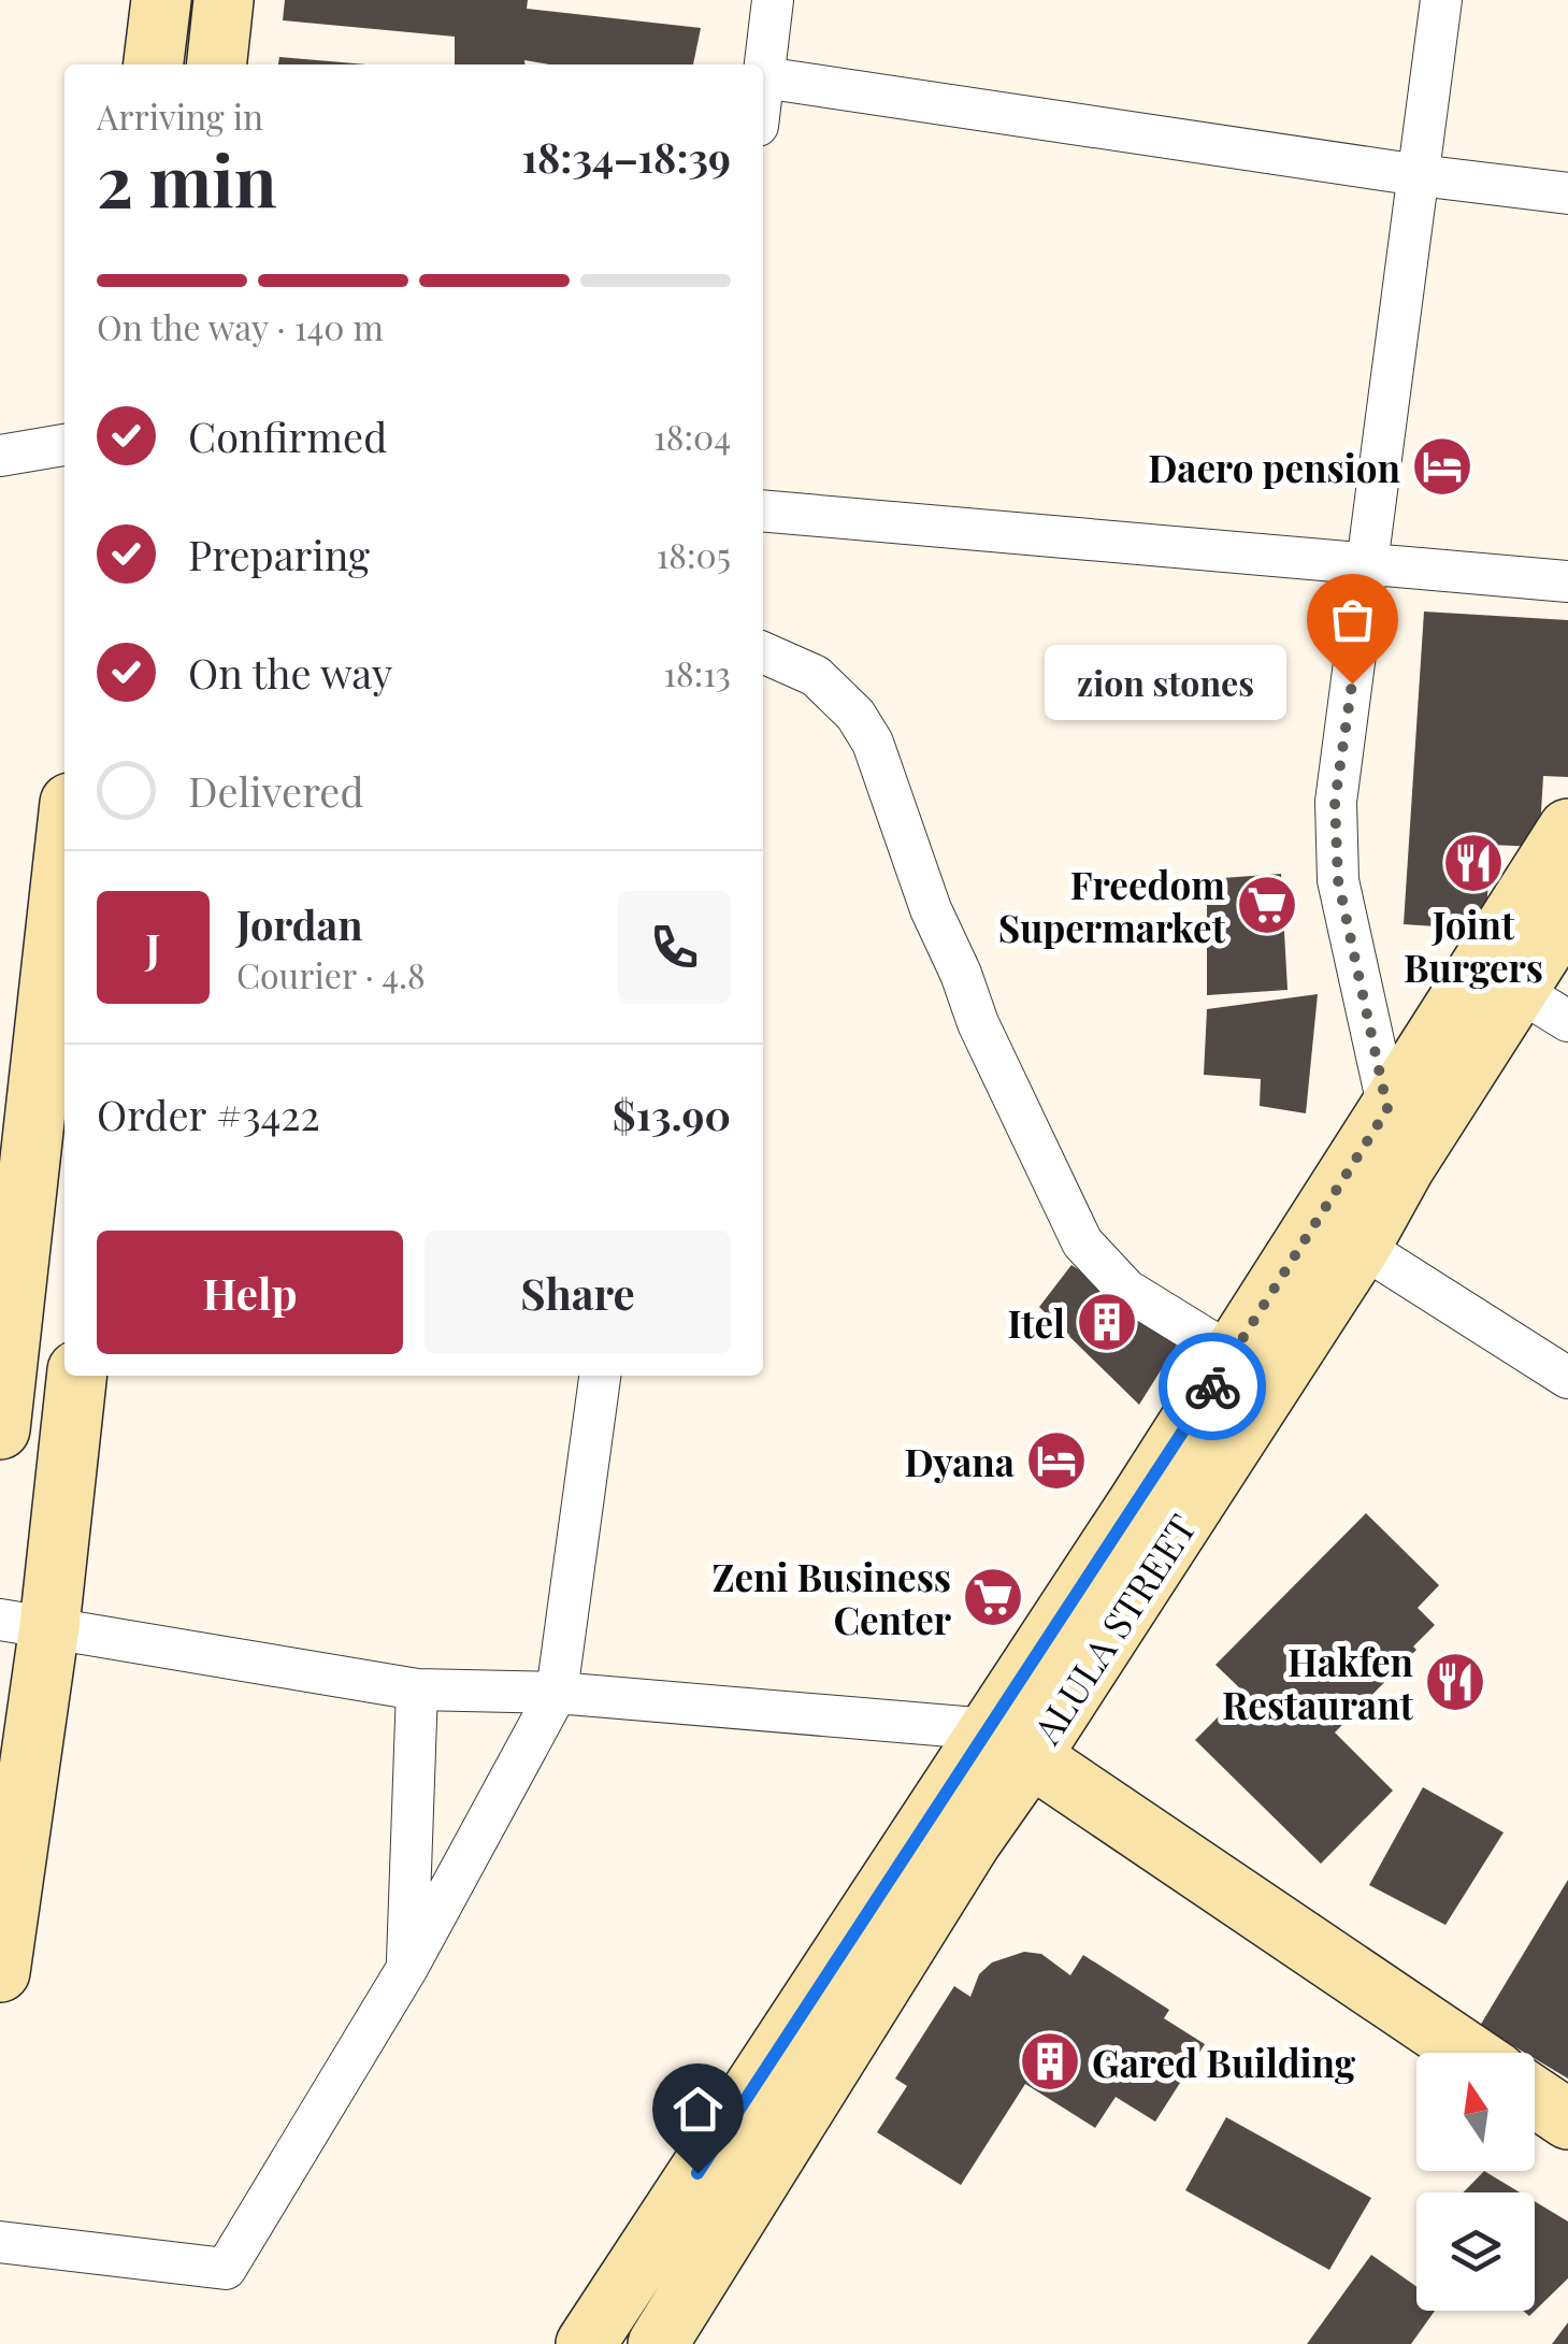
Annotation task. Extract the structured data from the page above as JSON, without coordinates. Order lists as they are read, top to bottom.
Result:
{
  "streets": {
    "street": ["ALULA STREET"]
  },
  "places": {
    "hotel": ["Daero pension", "Dyana"],
    "other": ["zion stones"],
    "restaurant": ["Joint Burgers", "Hakfen Restaurant"],
    "supermarket": ["Freedom Supermarket", "Zeni Business Center"],
    "building": ["Itel", "Gared Building"]
  },
  "north": "top",
  "page": {
    "heading": ["2 min", "Arriving in", "18:34–18:39"],
    "panel": [
      "Jordan",
      "Courier · 4.8",
      "Order #3422",
      "$13.90"
    ],
    "bar": "On the way · 140 m",
    "list": [
      ["Confirmed", "18:04"],
      ["Preparing", "18:05"],
      ["On the way", "18:13"],
      "Delivered"
    ],
    "bubble": "zion stones",
    "round": "J",
    "buttons": ["Help", "Share"]
  }
}
